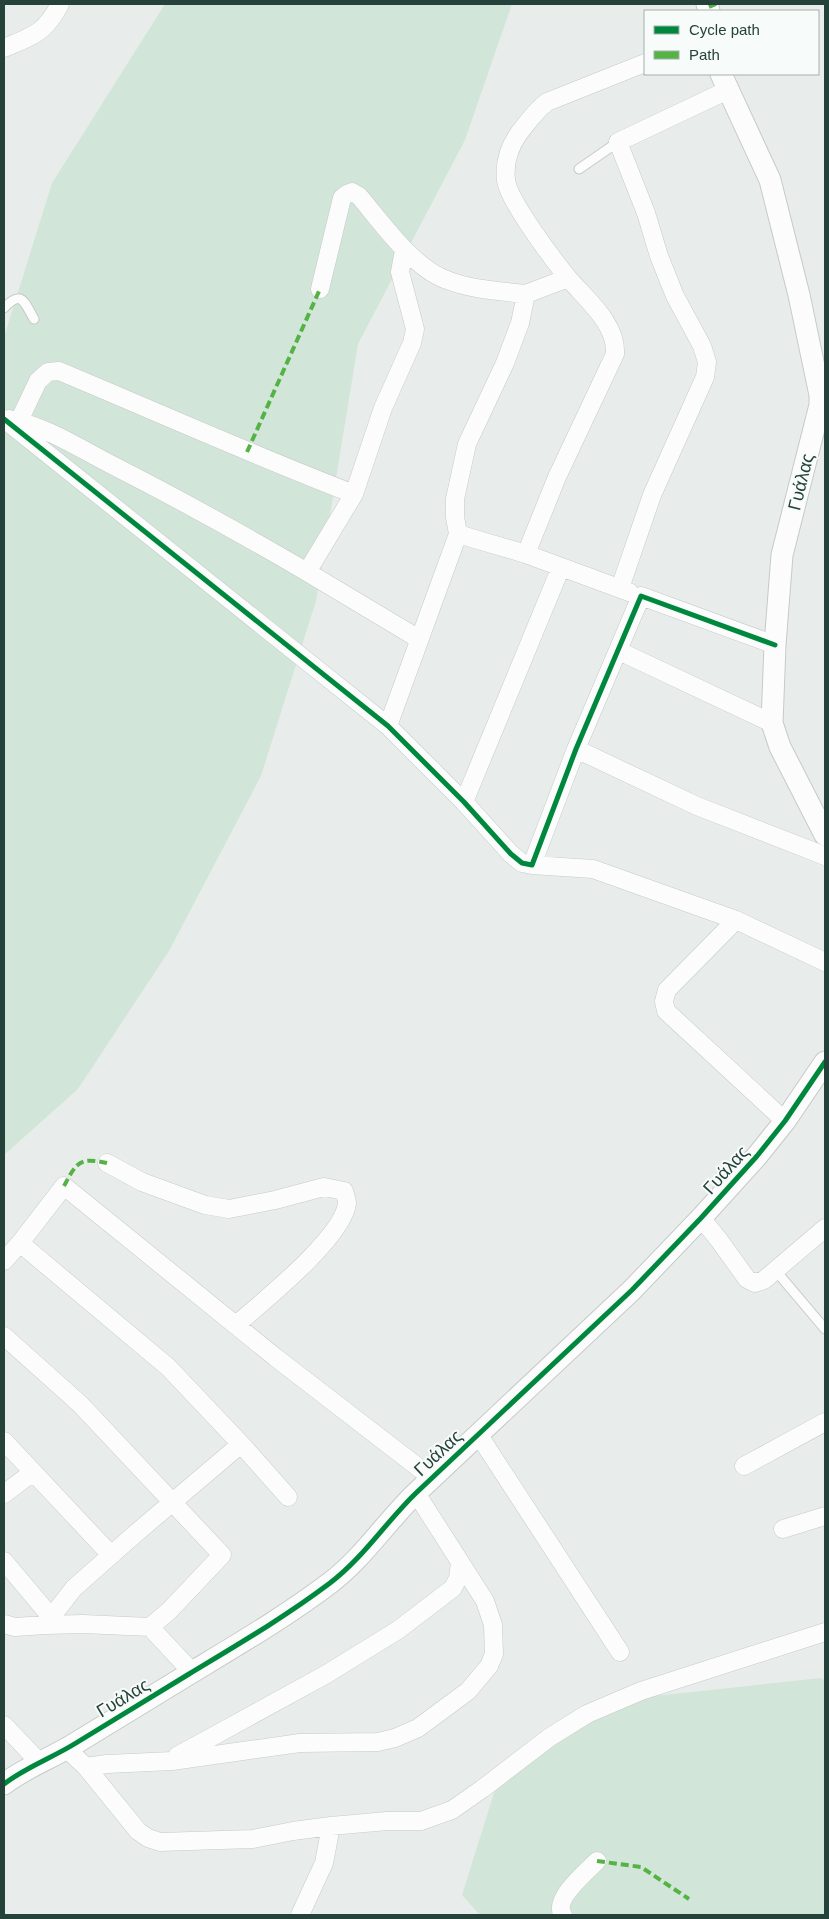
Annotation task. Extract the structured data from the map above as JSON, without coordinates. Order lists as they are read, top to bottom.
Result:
{
  "streets": {
    "street": ["Γυάλας"]
  },
  "legend": ["Cycle path", "Path"]
}
